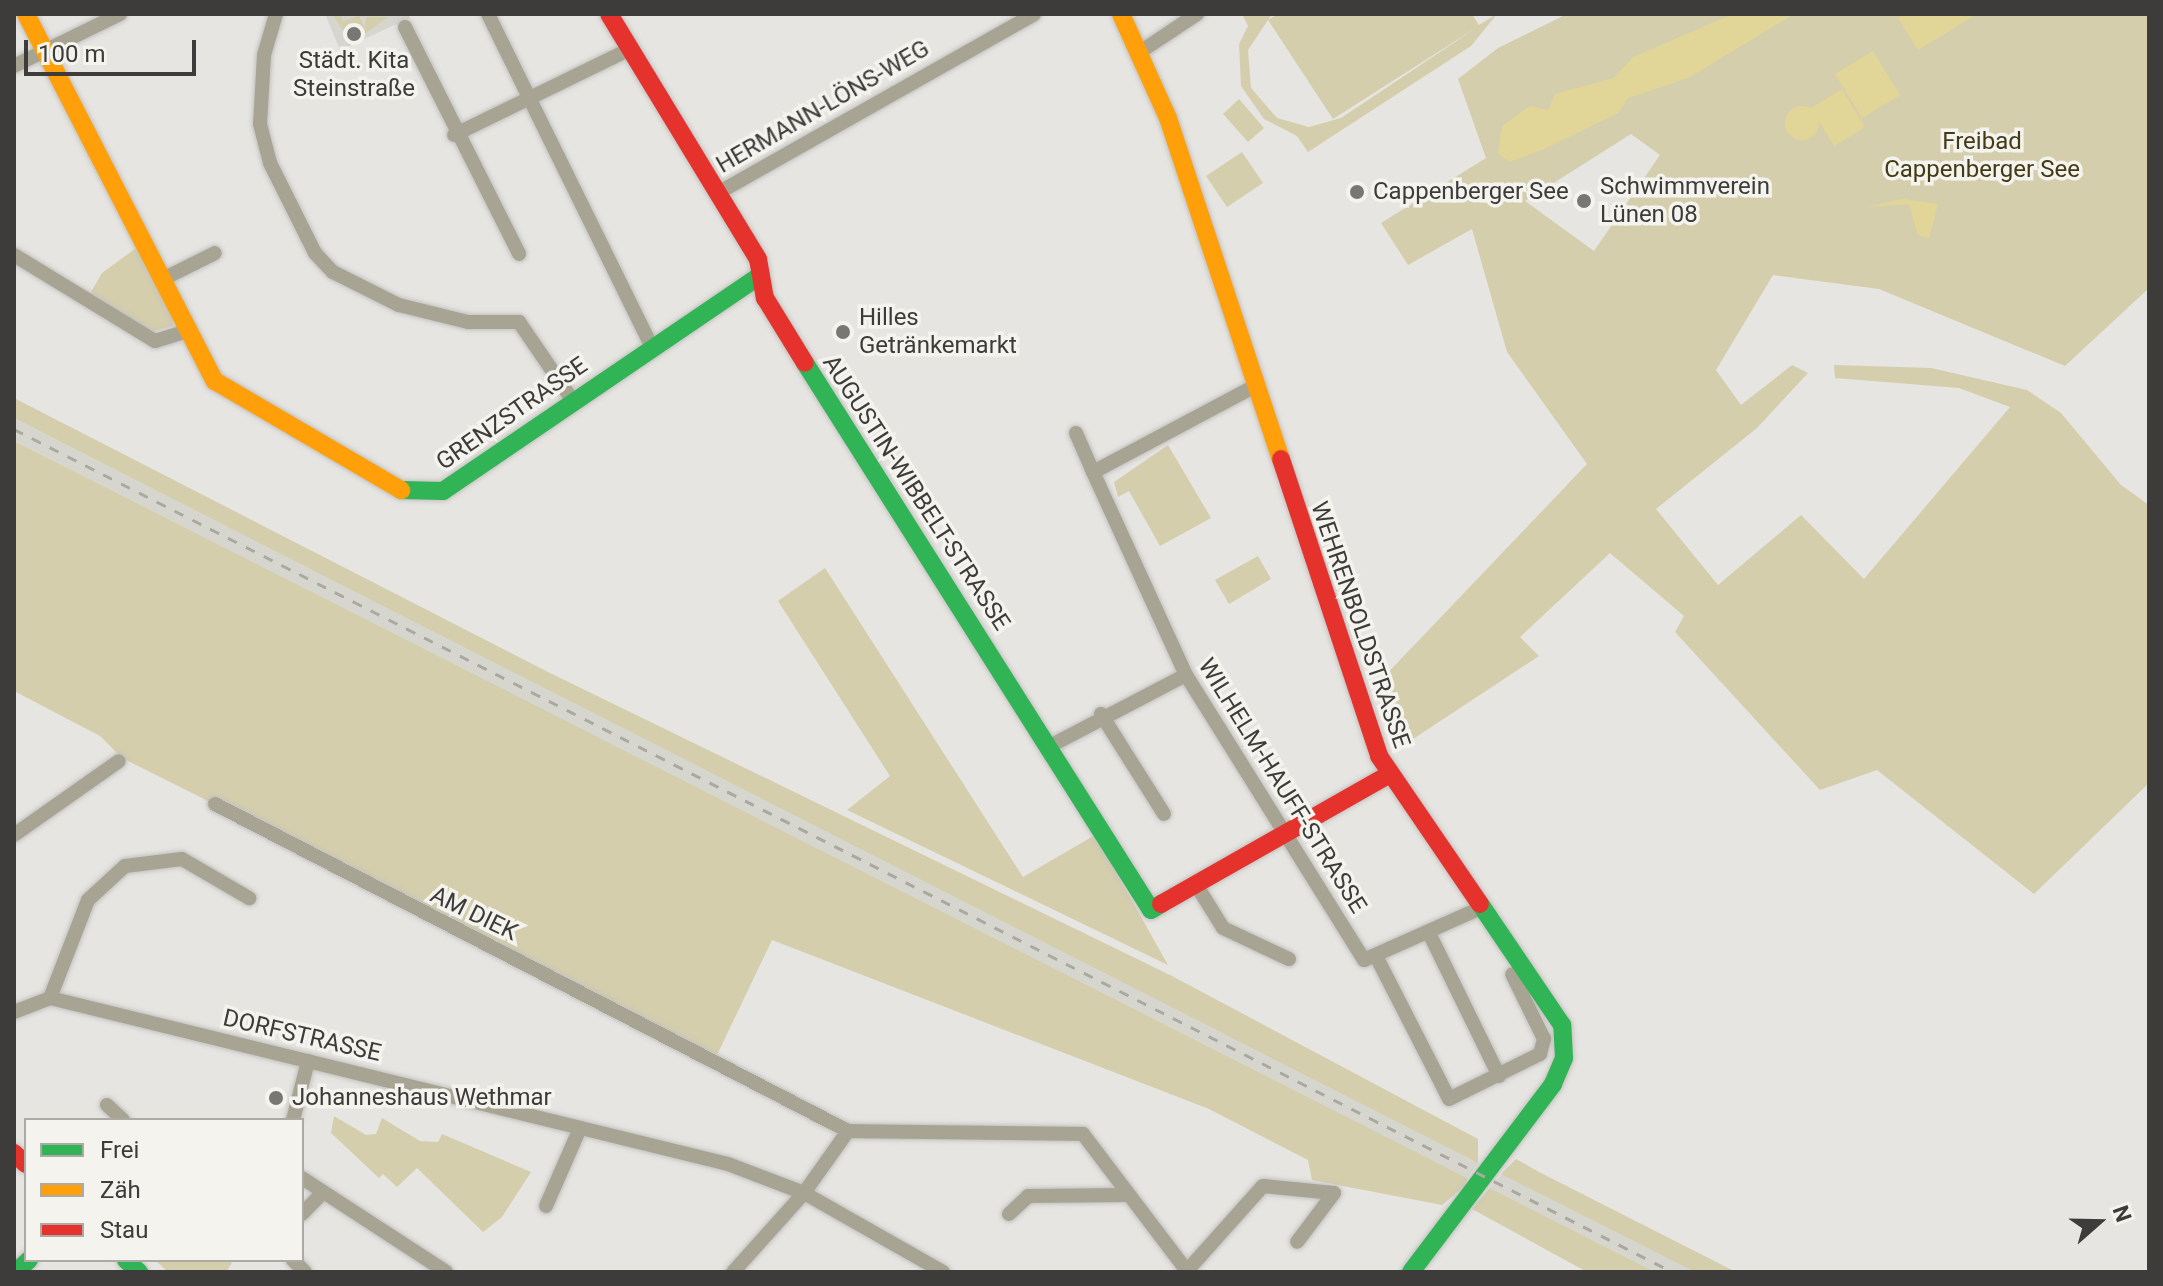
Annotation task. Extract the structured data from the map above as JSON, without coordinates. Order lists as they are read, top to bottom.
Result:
{
  "streets": {
    "street": [
      "HERMANN-LÖNS-WEG",
      "GRENZSTRASSE",
      "AUGUSTIN-WIBBELT-STRASSE",
      "WEHRENBOLDSTRASSE",
      "WILHELM-HAUFF-STRASSE",
      "AM DIEK",
      "DORFSTRASSE"
    ]
  },
  "crossings": [
    ["HERMANN-LÖNS-WEG", "AUGUSTIN-WIBBELT-STRASSE"],
    ["GRENZSTRASSE", "AUGUSTIN-WIBBELT-STRASSE"],
    ["AUGUSTIN-WIBBELT-STRASSE", "WEHRENBOLDSTRASSE"],
    ["AUGUSTIN-WIBBELT-STRASSE", "WILHELM-HAUFF-STRASSE"]
  ],
  "parks": ["Freibad Cappenberger See"],
  "places": [
    "Städt. Kita Steinstraße",
    "Cappenberger See",
    "Schwimmverein Lünen 08",
    "Hilles Getränkemarkt",
    "Johanneshaus Wethmar"
  ],
  "legend": ["Frei", "Zäh", "Stau"],
  "scale_bar": "100 m",
  "north": "right"
}
